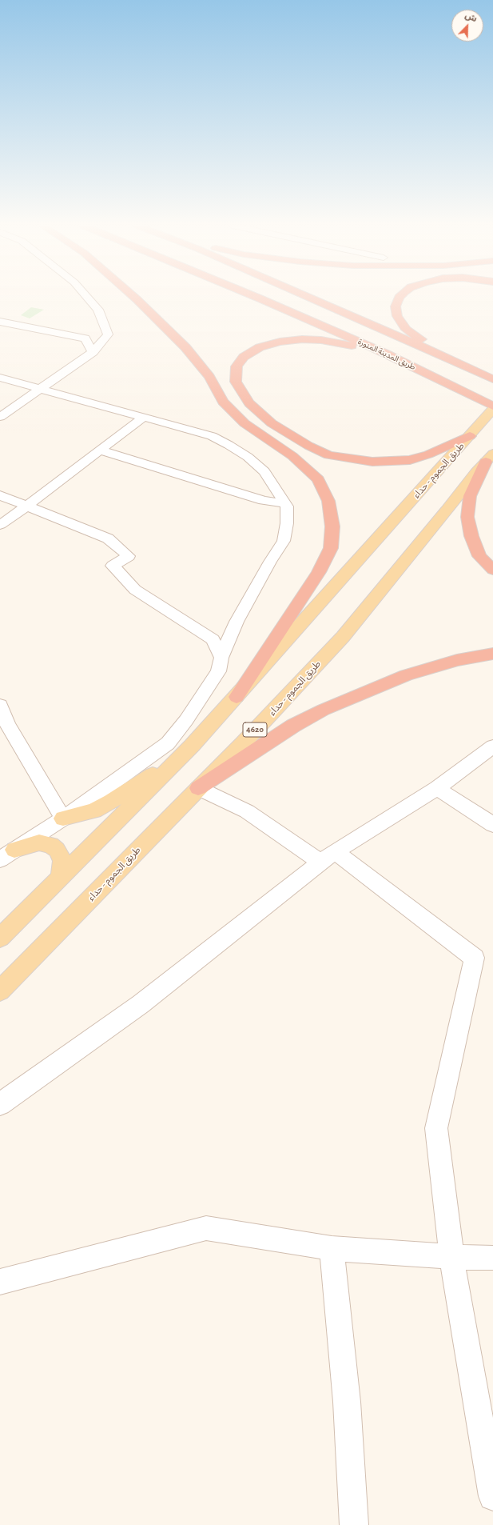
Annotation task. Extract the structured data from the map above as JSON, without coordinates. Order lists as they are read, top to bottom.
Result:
{
  "streets": {
    "highway": ["طريق المدينة المنورة"],
    "main road": ["طريق الجموم - حداء", "4620"]
  },
  "crossings": [
    ["طريق المدينة المنورة", "طريق الجموم - حداء"]
  ],
  "north": "top right"
}
